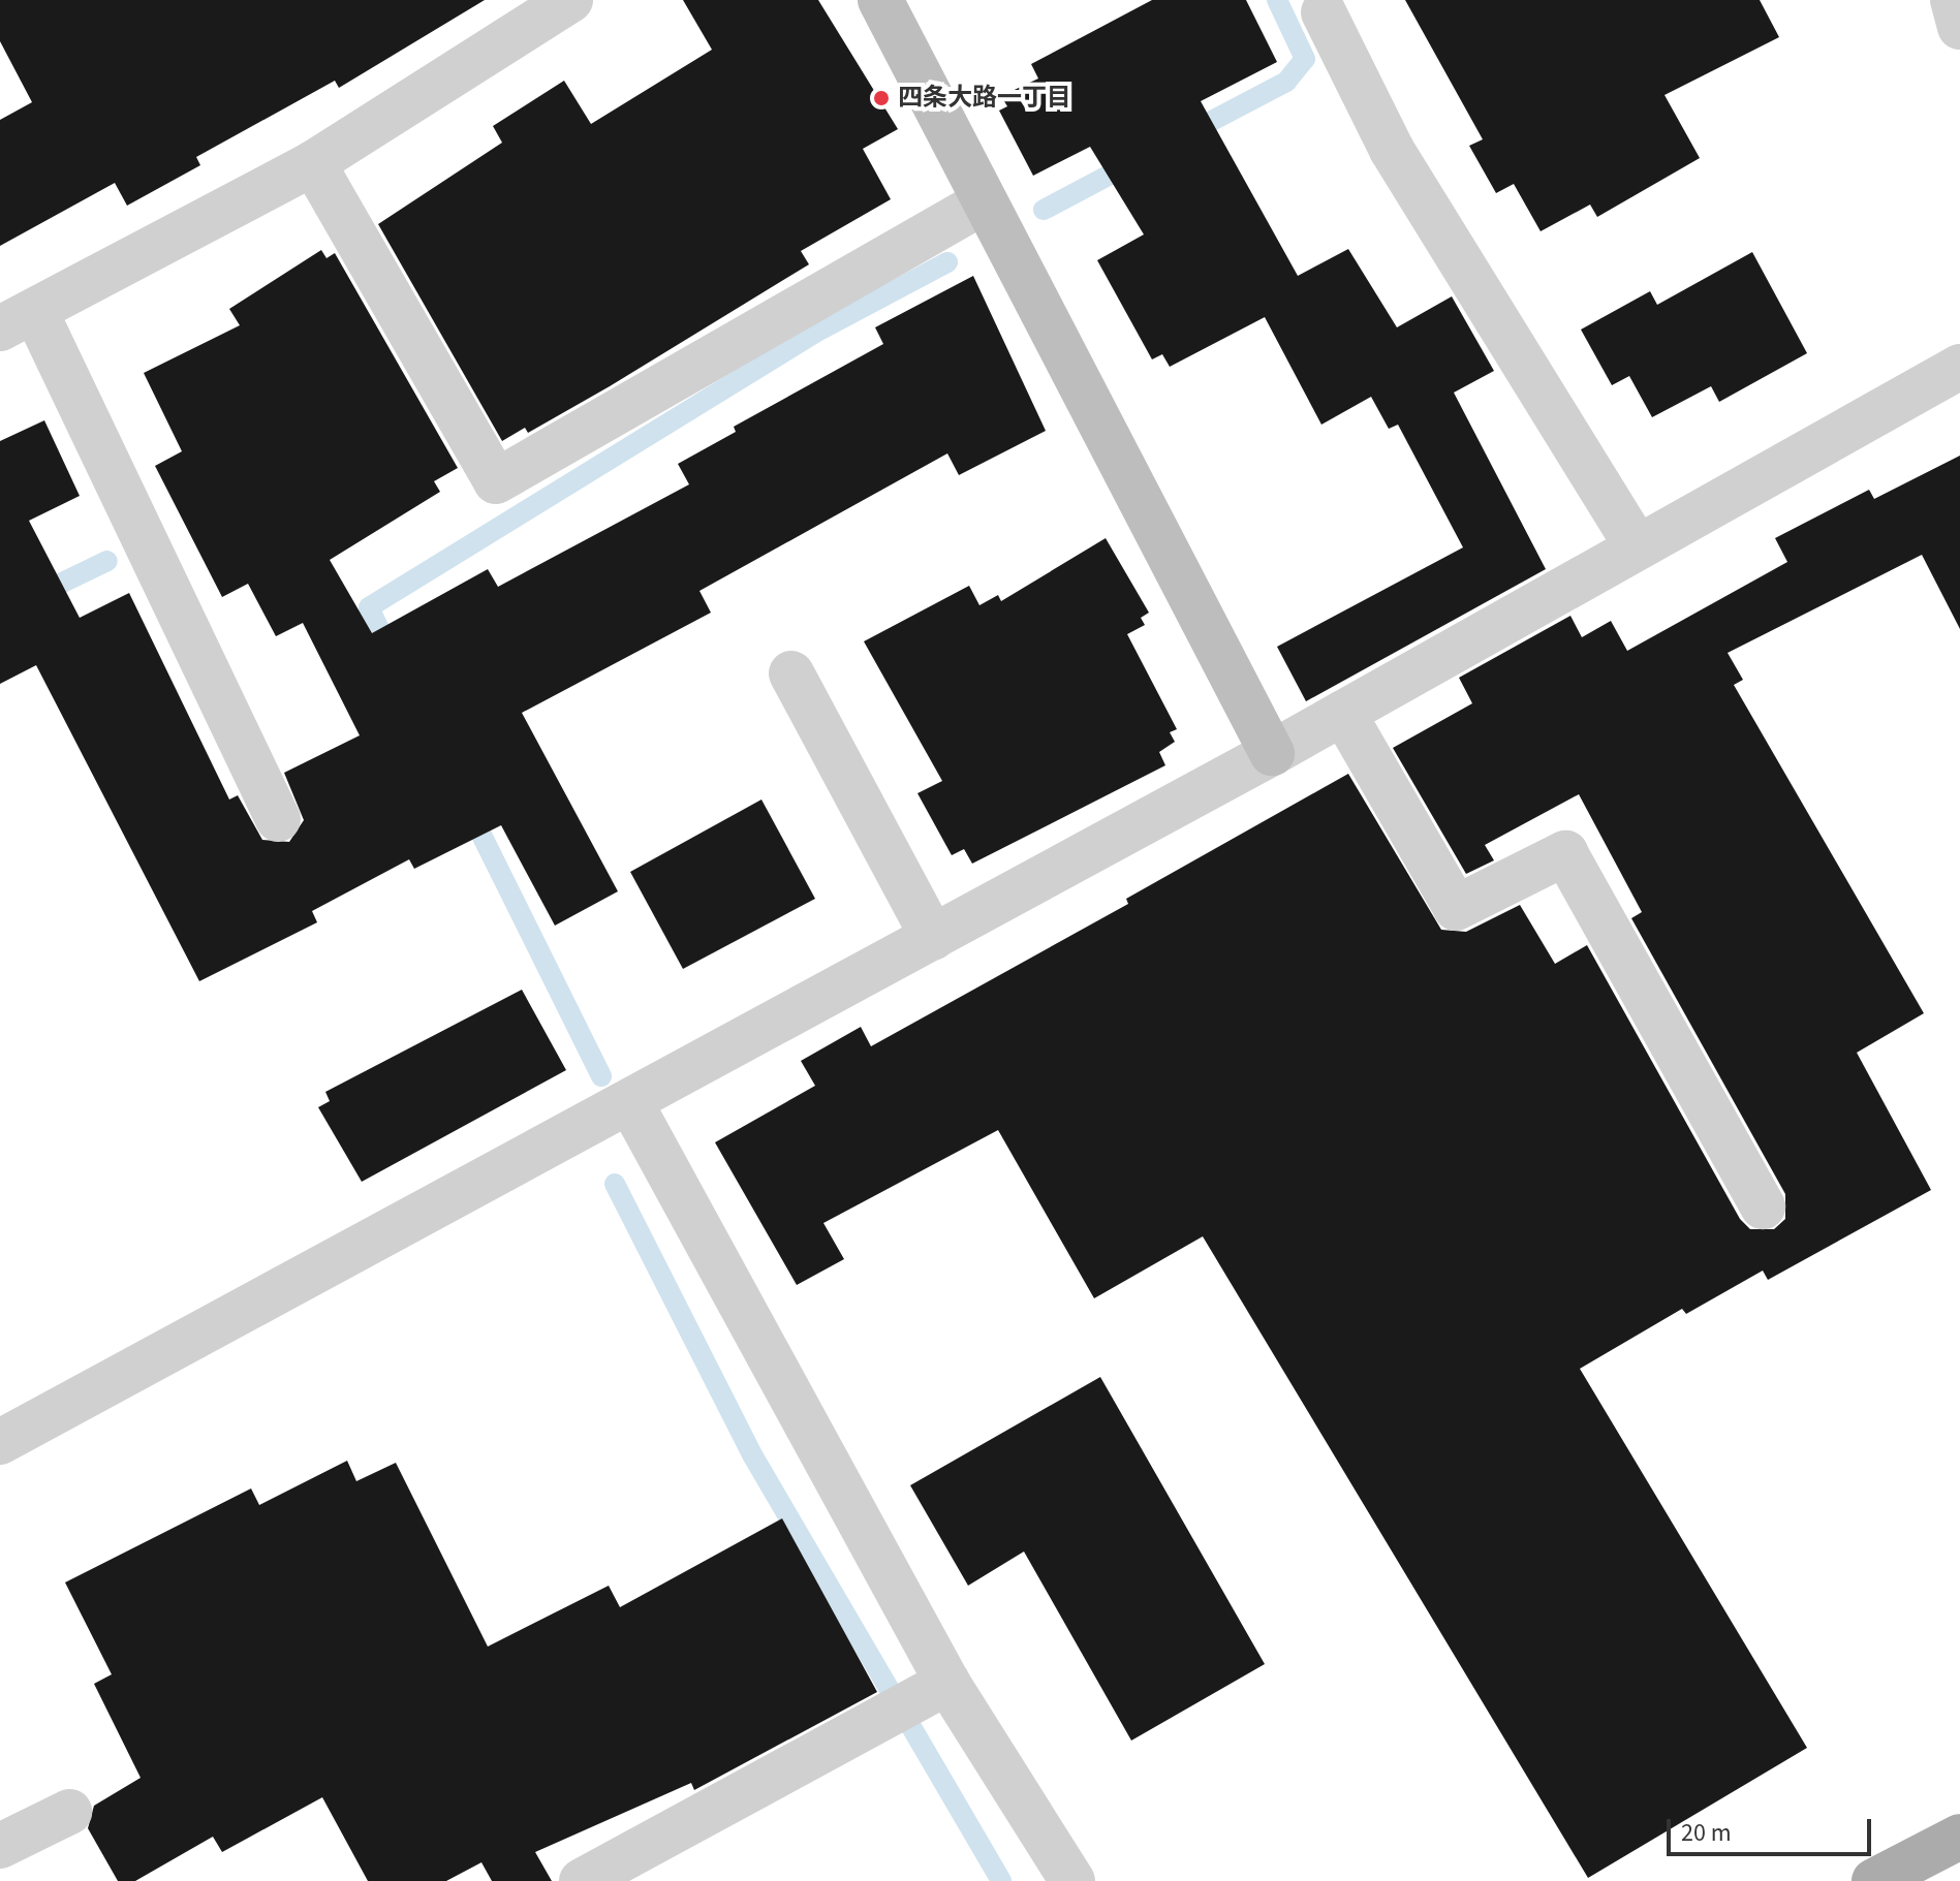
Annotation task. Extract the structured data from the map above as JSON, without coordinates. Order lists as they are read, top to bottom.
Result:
{
  "places": ["四条大路一丁目"],
  "scale_bar": "20 m"
}
